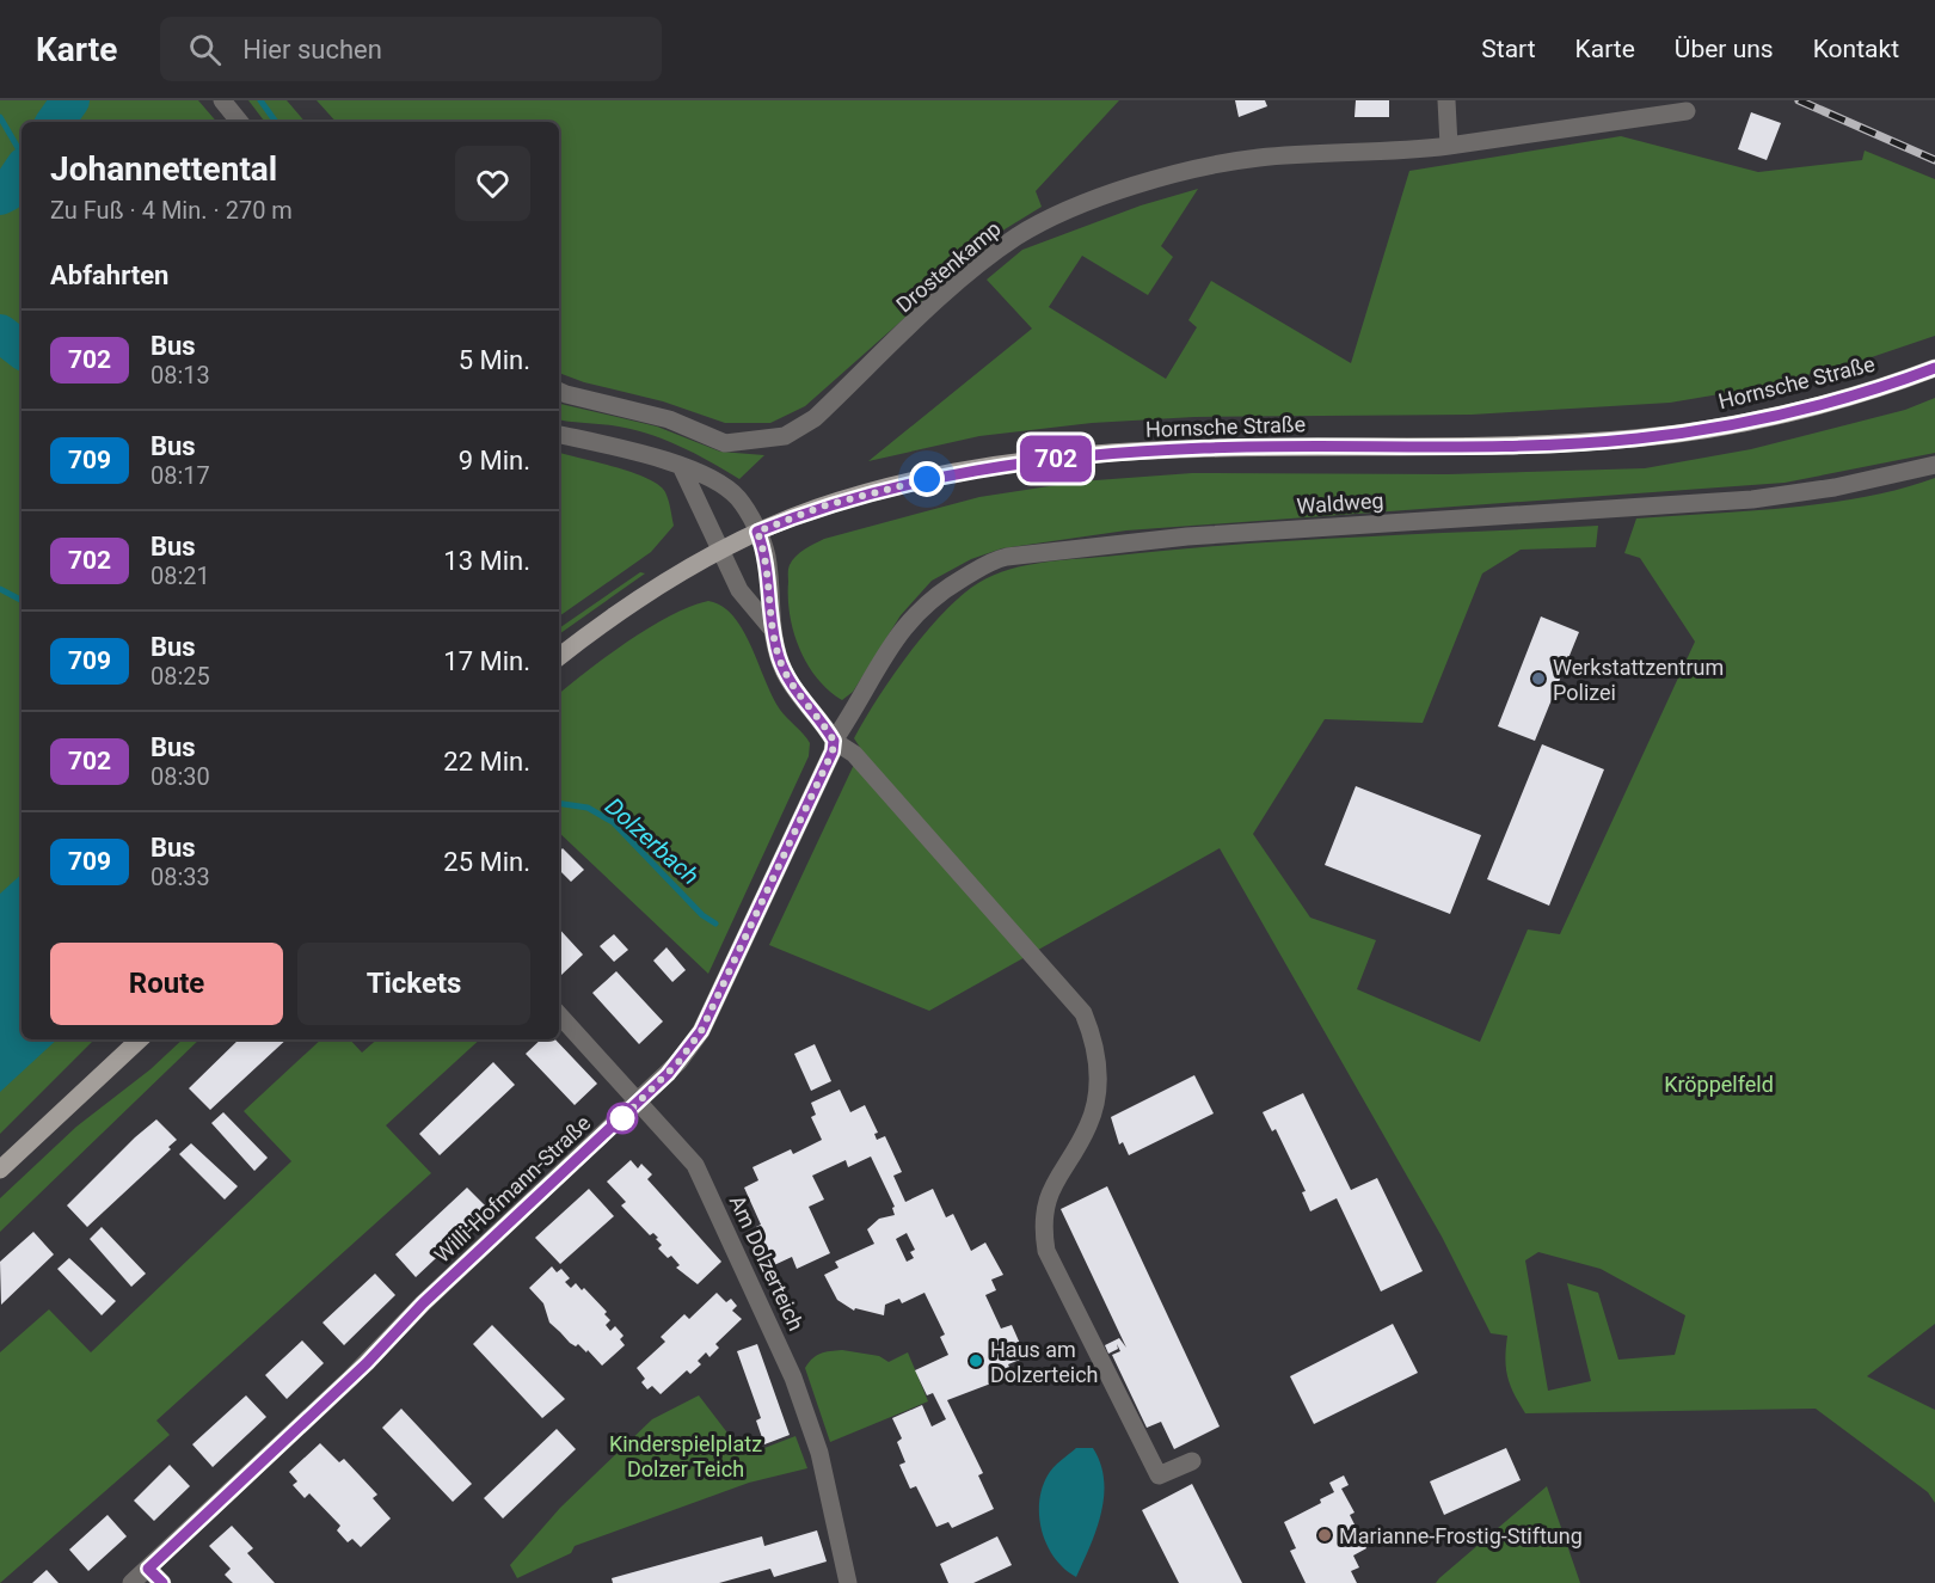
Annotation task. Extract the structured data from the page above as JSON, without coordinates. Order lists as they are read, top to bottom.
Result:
{
  "streets": {
    "main road": ["Hornsche Straße"],
    "street": [
      "Drostenkamp",
      "Waldweg",
      "Willi-Hofmann-Straße",
      "Am Dolzerteich"
    ]
  },
  "crossings": [
    ["Waldweg", "Willi-Hofmann-Straße"],
    ["Willi-Hofmann-Straße", "Am Dolzerteich"]
  ],
  "water": ["Dolzerbach"],
  "parks": ["Kröppelfeld", "Kinderspielplatz Dolzer Teich"],
  "places": ["Werkstattzentrum Polizei", "Haus am Dolzerteich", "Marianne-Frostig-Stiftung"],
  "lines": ["bus line 702"],
  "page": {
    "header": "Karte",
    "search": "Hier suchen",
    "nav": [
      "Start",
      "Karte",
      "Über uns",
      "Kontakt"
    ],
    "on_map": "702",
    "heading": [
      ["Johannettental", "Zu Fuß · 4 Min. · 270 m"],
      "Abfahrten"
    ],
    "list": [
      {
        "mark": "702",
        "name": "Bus",
        "note": "08:13",
        "value": "5 Min."
      },
      {
        "mark": "709",
        "name": "Bus",
        "note": "08:17",
        "value": "9 Min."
      },
      {
        "mark": "702",
        "name": "Bus",
        "note": "08:21",
        "value": "13 Min."
      },
      {
        "mark": "709",
        "name": "Bus",
        "note": "08:25",
        "value": "17 Min."
      },
      {
        "mark": "702",
        "name": "Bus",
        "note": "08:30",
        "value": "22 Min."
      },
      {
        "mark": "709",
        "name": "Bus",
        "note": "08:33",
        "value": "25 Min."
      }
    ],
    "buttons": ["Route", "Tickets"]
  }
}
